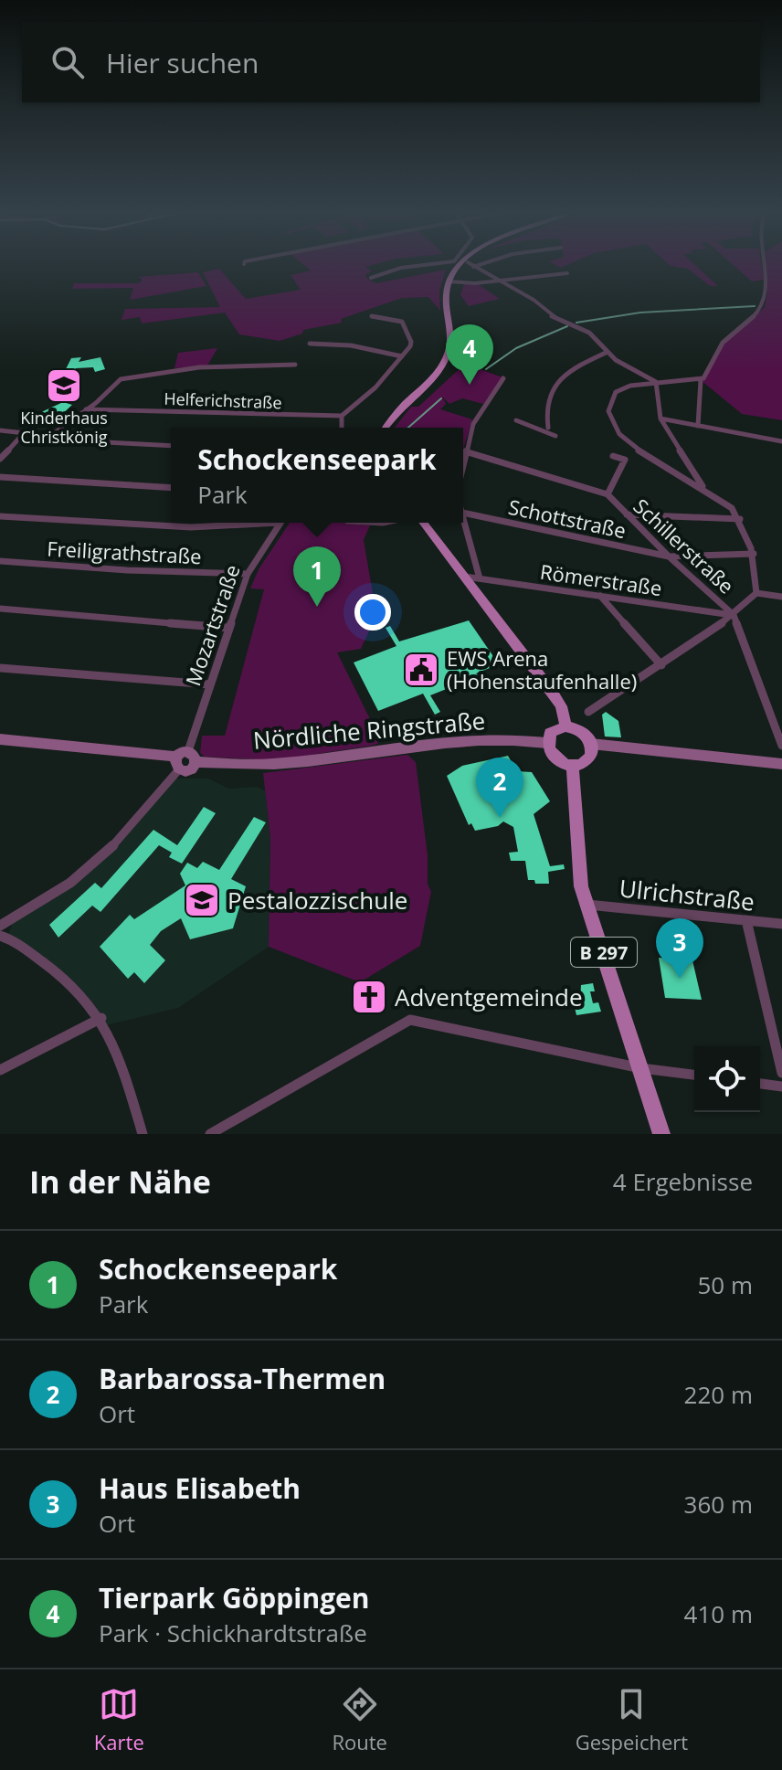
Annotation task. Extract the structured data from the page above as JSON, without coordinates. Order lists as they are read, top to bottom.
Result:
{
  "streets": {
    "main road": ["B 297"],
    "street": [
      "Helferichstraße",
      "Schottstraße",
      "Schillerstraße",
      "Freiligrathstraße",
      "Römerstraße",
      "Mozartstraße",
      "Nördliche Ringstraße",
      "Ulrichstraße"
    ]
  },
  "crossings": [
    ["Schottstraße", "Schillerstraße"],
    ["Schillerstraße", "Römerstraße"],
    ["Freiligrathstraße", "Mozartstraße"],
    ["Mozartstraße", "Nördliche Ringstraße"],
    ["Nördliche Ringstraße", "B 297"],
    ["Ulrichstraße", "B 297"]
  ],
  "places": {
    "school or university": ["Kinderhaus Christkönig", "Pestalozzischule"],
    "public building": ["EWS Arena (Hohenstaufenhalle)"],
    "church": ["Adventgemeinde"]
  },
  "page": {
    "search": "Hier suchen",
    "pins": [
      "4",
      "1",
      "2",
      "3"
    ],
    "popup": ["Schockenseepark", "Park"],
    "heading": ["In der Nähe", "4 Ergebnisse"],
    "list": [
      {
        "mark": "1",
        "name": "Schockenseepark",
        "note": "Park",
        "value": "50 m"
      },
      {
        "mark": "2",
        "name": "Barbarossa-Thermen",
        "note": "Ort",
        "value": "220 m"
      },
      {
        "mark": "3",
        "name": "Haus Elisabeth",
        "note": "Ort",
        "value": "360 m"
      },
      {
        "mark": "4",
        "name": "Tierpark Göppingen",
        "note": "Park · Schickhardtstraße",
        "value": "410 m"
      }
    ],
    "nav": ["Karte", "Route", "Gespeichert"]
  }
}
